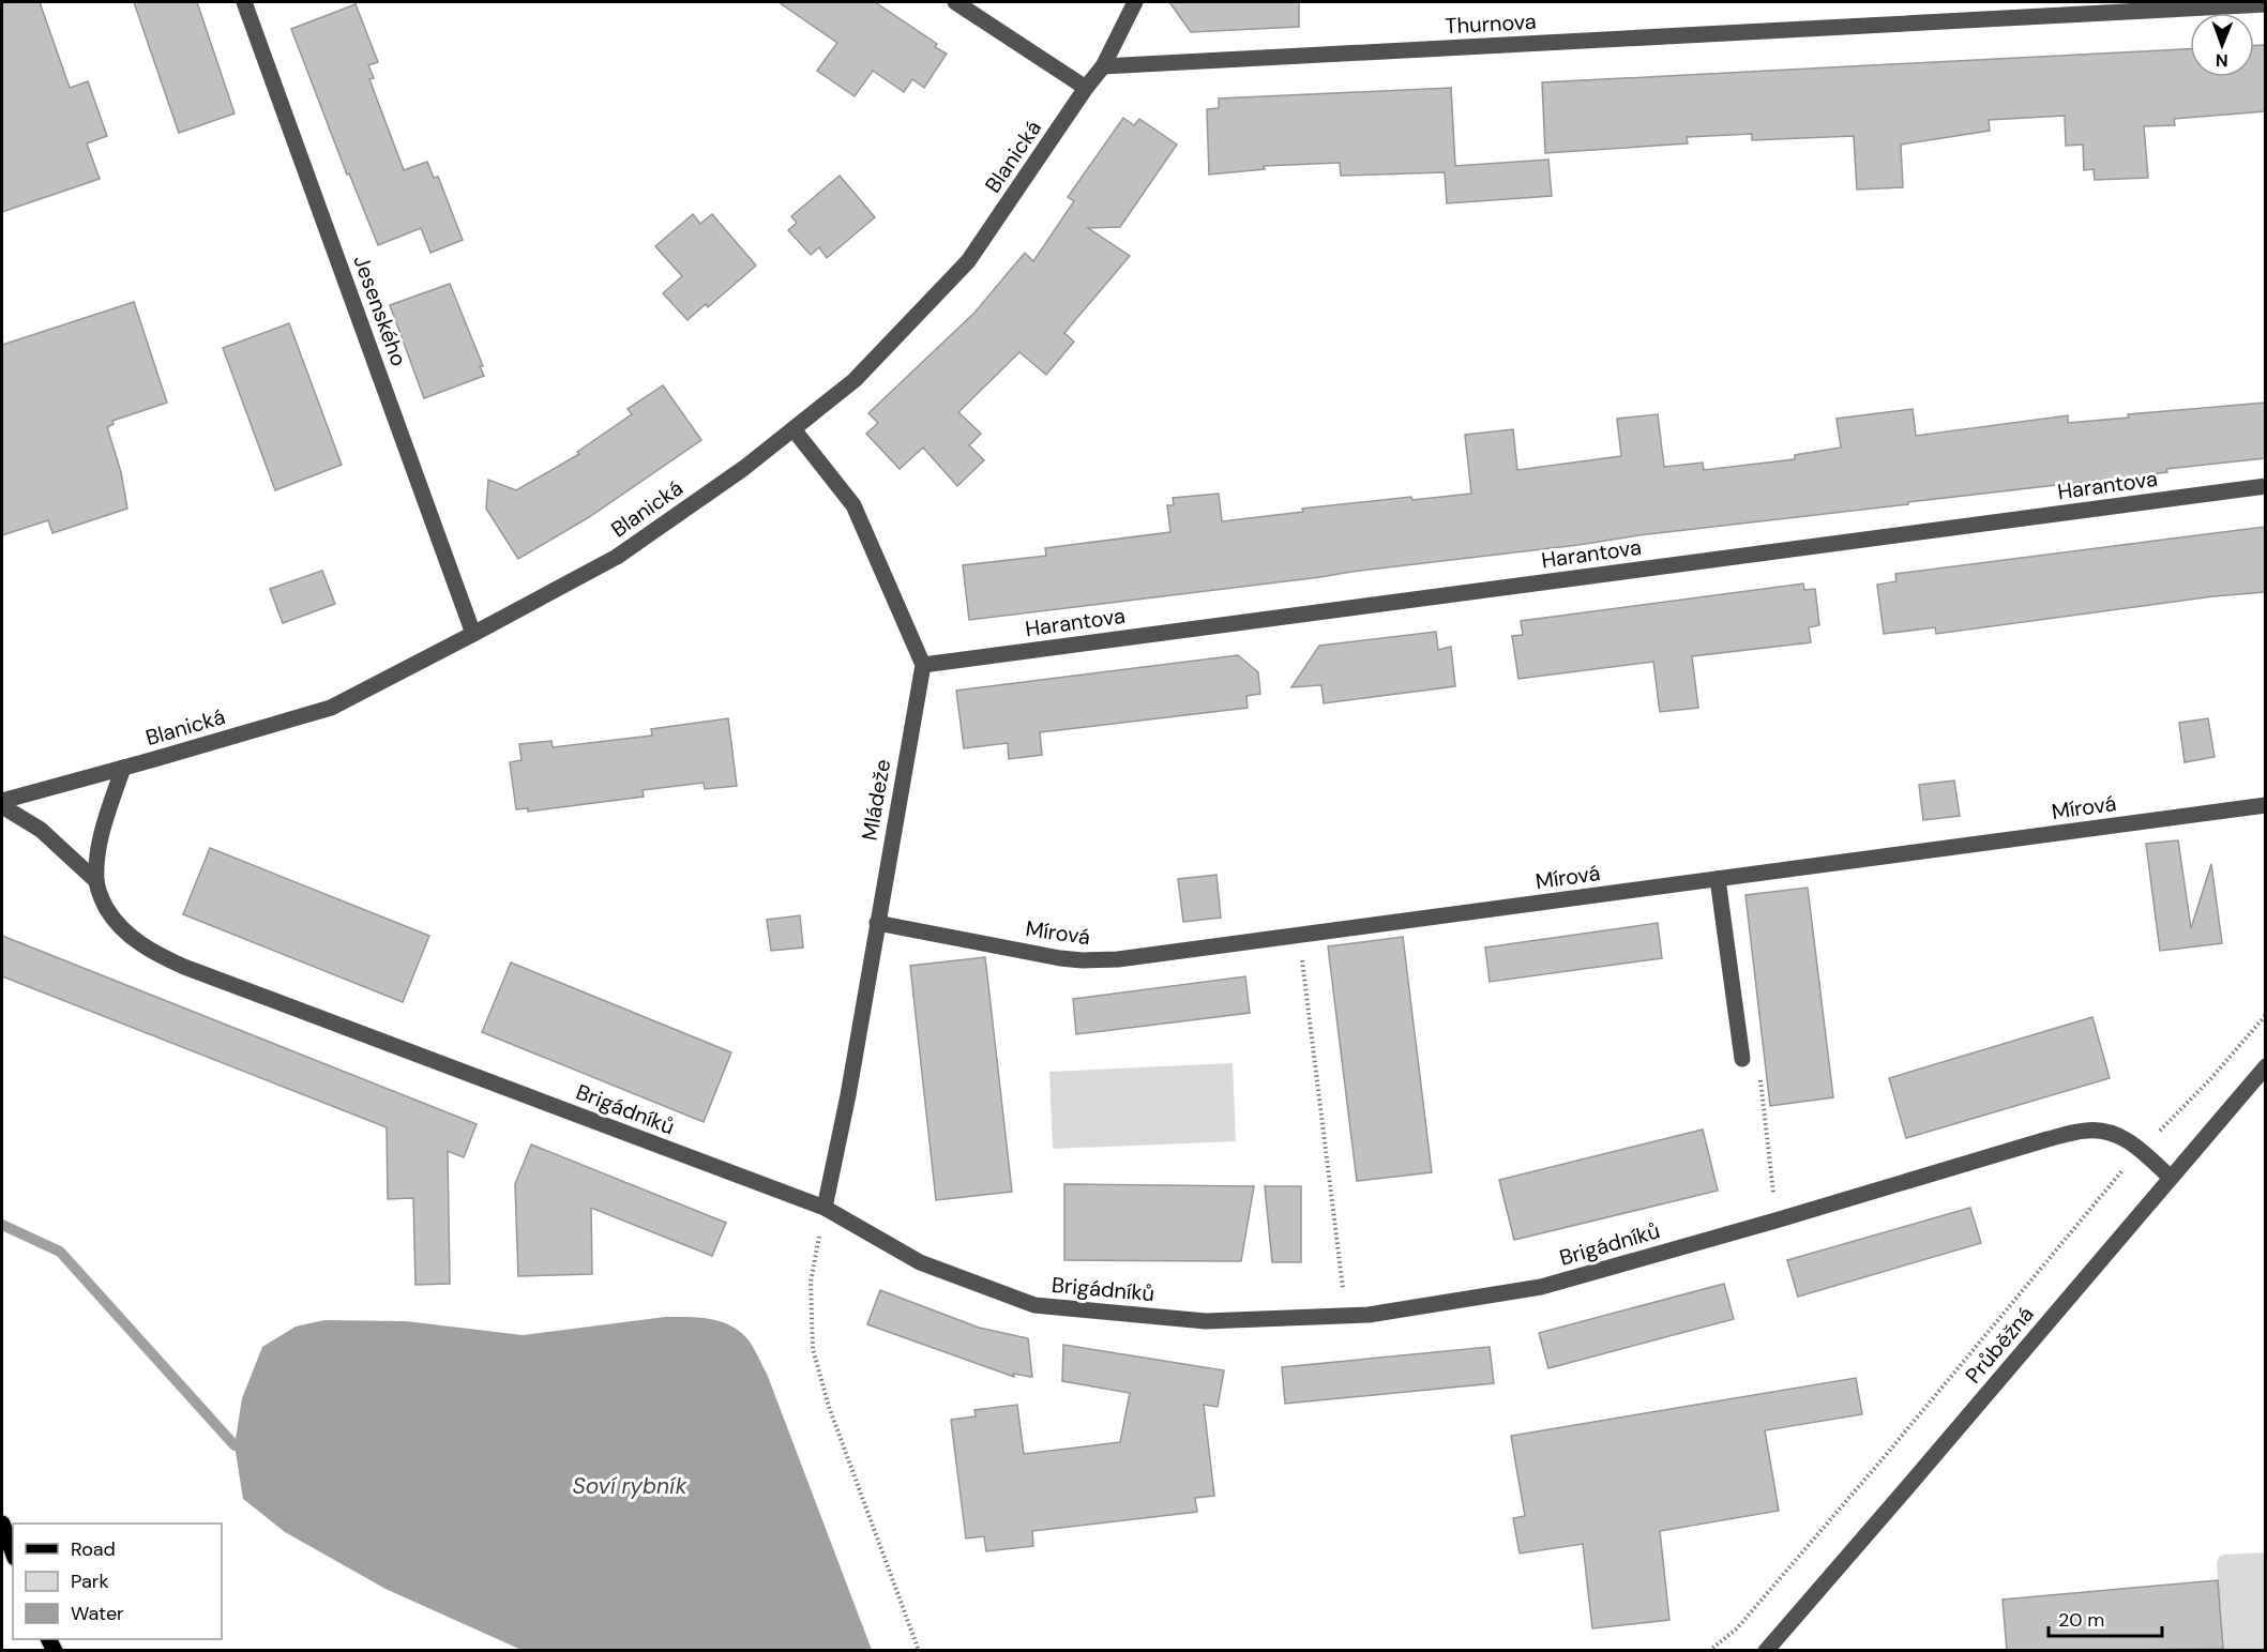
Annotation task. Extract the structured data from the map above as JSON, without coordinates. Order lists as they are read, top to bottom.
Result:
{
  "streets": {
    "street": [
      "Thurnova",
      "Blanická",
      "Jesenského",
      "Harantova",
      "Mládeže",
      "Mírová",
      "Brigádníků",
      "Průběžná"
    ]
  },
  "crossings": [
    ["Thurnova", "Blanická"],
    ["Blanická", "Jesenského"],
    ["Harantova", "Mládeže"],
    ["Mládeže", "Mírová"],
    ["Mládeže", "Brigádníků"],
    ["Brigádníků", "Průběžná"]
  ],
  "water": ["Soví rybník"],
  "legend": ["Road", "Park", "Water"],
  "scale_bar": "20 m",
  "north": "bottom"
}
